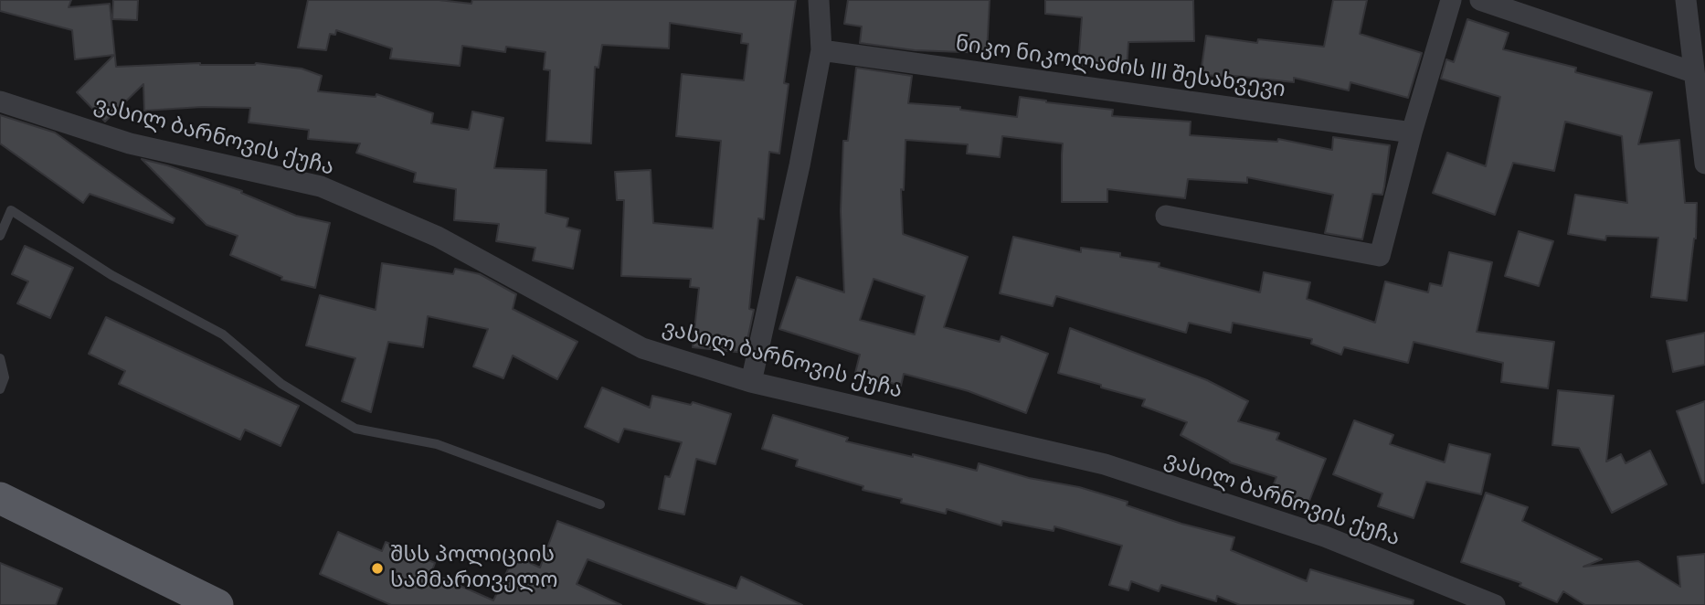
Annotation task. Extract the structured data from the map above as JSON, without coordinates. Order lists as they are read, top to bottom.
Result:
{
  "streets": {
    "street": ["ნიკო ნიკოლაძის III შესახვევი", "ვასილ ბარნოვის ქუჩა"]
  },
  "places": ["შსს პოლიციის სამმართველო"]
}
